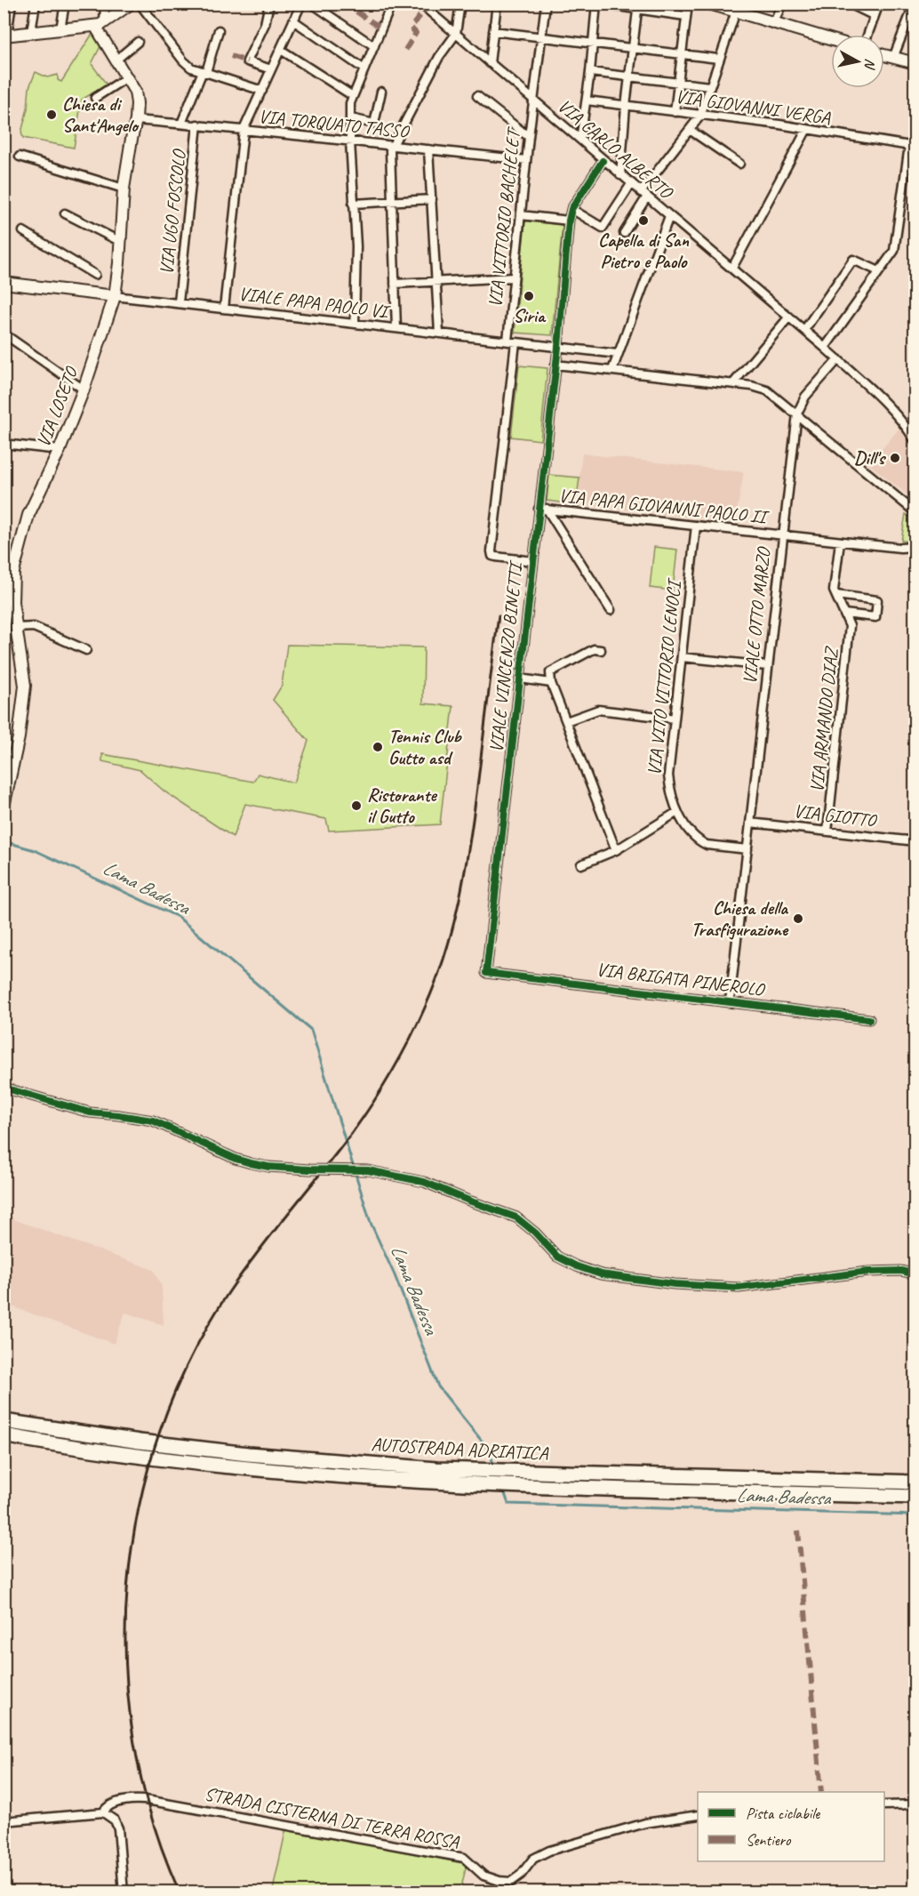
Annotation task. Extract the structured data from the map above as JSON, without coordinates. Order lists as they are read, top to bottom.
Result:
{
  "streets": {
    "highway": ["AUTOSTRADA ADRIATICA"],
    "main road": ["VIA LOSETO"],
    "street": [
      "VIA GIOVANNI VERGA",
      "VIA TORQUATO TASSO",
      "VIA CARLO ALBERTO",
      "VIA UGO FOSCOLO",
      "VIA VITTORIO BACHELET",
      "VIALE PAPA PAOLO VI",
      "VIA PAPA GIOVANNI PAOLO II",
      "VIALE OTTO MARZO",
      "VIALE VINCENZO BINETTI",
      "VIA VITO VITTORIO LENOCI",
      "VIA ARMANDO DIAZ",
      "VIA GIOTTO",
      "VIA BRIGATA PINEROLO",
      "STRADA CISTERNA DI TERRA ROSSA"
    ]
  },
  "crossings": [
    ["VIA TORQUATO TASSO", "VIA UGO FOSCOLO"],
    ["VIA TORQUATO TASSO", "VIA VITTORIO BACHELET"],
    ["VIA TORQUATO TASSO", "VIA LOSETO"],
    ["VIA CARLO ALBERTO", "VIA VITTORIO BACHELET"],
    ["VIA CARLO ALBERTO", "VIALE VINCENZO BINETTI"],
    ["VIA UGO FOSCOLO", "VIALE PAPA PAOLO VI"],
    ["VIA VITTORIO BACHELET", "VIALE PAPA PAOLO VI"],
    ["VIA VITTORIO BACHELET", "VIALE VINCENZO BINETTI"],
    ["VIALE PAPA PAOLO VI", "VIA LOSETO"],
    ["VIALE PAPA PAOLO VI", "VIALE VINCENZO BINETTI"],
    ["VIA PAPA GIOVANNI PAOLO II", "VIALE OTTO MARZO"],
    ["VIA PAPA GIOVANNI PAOLO II", "VIALE VINCENZO BINETTI"],
    ["VIA PAPA GIOVANNI PAOLO II", "VIA VITO VITTORIO LENOCI"],
    ["VIA PAPA GIOVANNI PAOLO II", "VIA ARMANDO DIAZ"],
    ["VIALE OTTO MARZO", "VIA VITO VITTORIO LENOCI"],
    ["VIALE OTTO MARZO", "VIA GIOTTO"],
    ["VIALE OTTO MARZO", "VIA BRIGATA PINEROLO"],
    ["VIALE VINCENZO BINETTI", "VIA BRIGATA PINEROLO"],
    ["VIA ARMANDO DIAZ", "VIA GIOTTO"]
  ],
  "water": ["Lama Badessa"],
  "places": [
    "Chiesa di Sant'Angelo",
    "Capella di San Pietro e Paolo",
    "Siria",
    "Dill's",
    "Tennis Club Gutto asd",
    "Ristorante il Gutto",
    "Chiesa della Trasfigurazione"
  ],
  "legend": ["Pista ciclabile", "Sentiero"],
  "north": "right"
}
